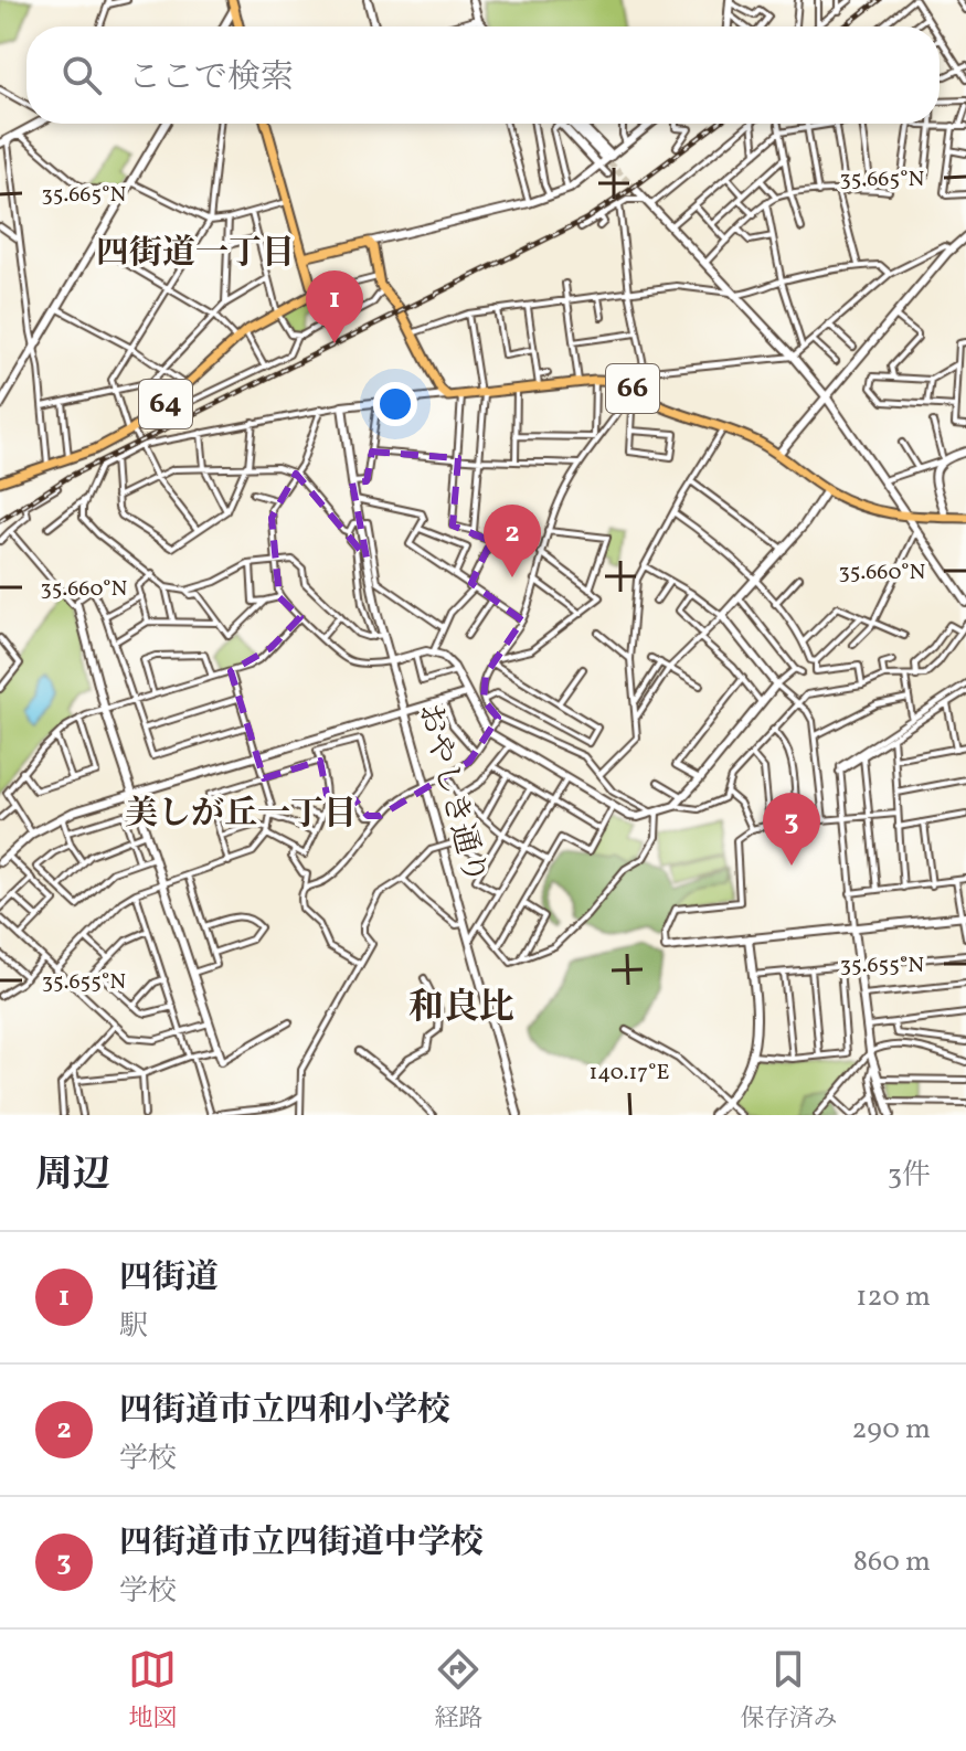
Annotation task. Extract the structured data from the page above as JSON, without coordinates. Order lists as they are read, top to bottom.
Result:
{
  "streets": {
    "main road": ["66", "64"],
    "street": ["おやしき通り"]
  },
  "districts": ["四街道一丁目", "美しが丘一丁目", "和良比"],
  "page": {
    "search": "ここで検索",
    "pins": ["1", "2", "3"],
    "heading": ["周辺", "3件"],
    "list": [
      {
        "mark": "1",
        "name": "四街道",
        "note": "駅",
        "value": "120 m"
      },
      {
        "mark": "2",
        "name": "四街道市立四和小学校",
        "note": "学校",
        "value": "290 m"
      },
      {
        "mark": "3",
        "name": "四街道市立四街道中学校",
        "note": "学校",
        "value": "860 m"
      }
    ],
    "nav": ["地図", "経路", "保存済み"]
  },
  "coordinates": [
    "35.665°N",
    "35.660°N",
    "35.655°N",
    "140.17°E"
  ]
}
